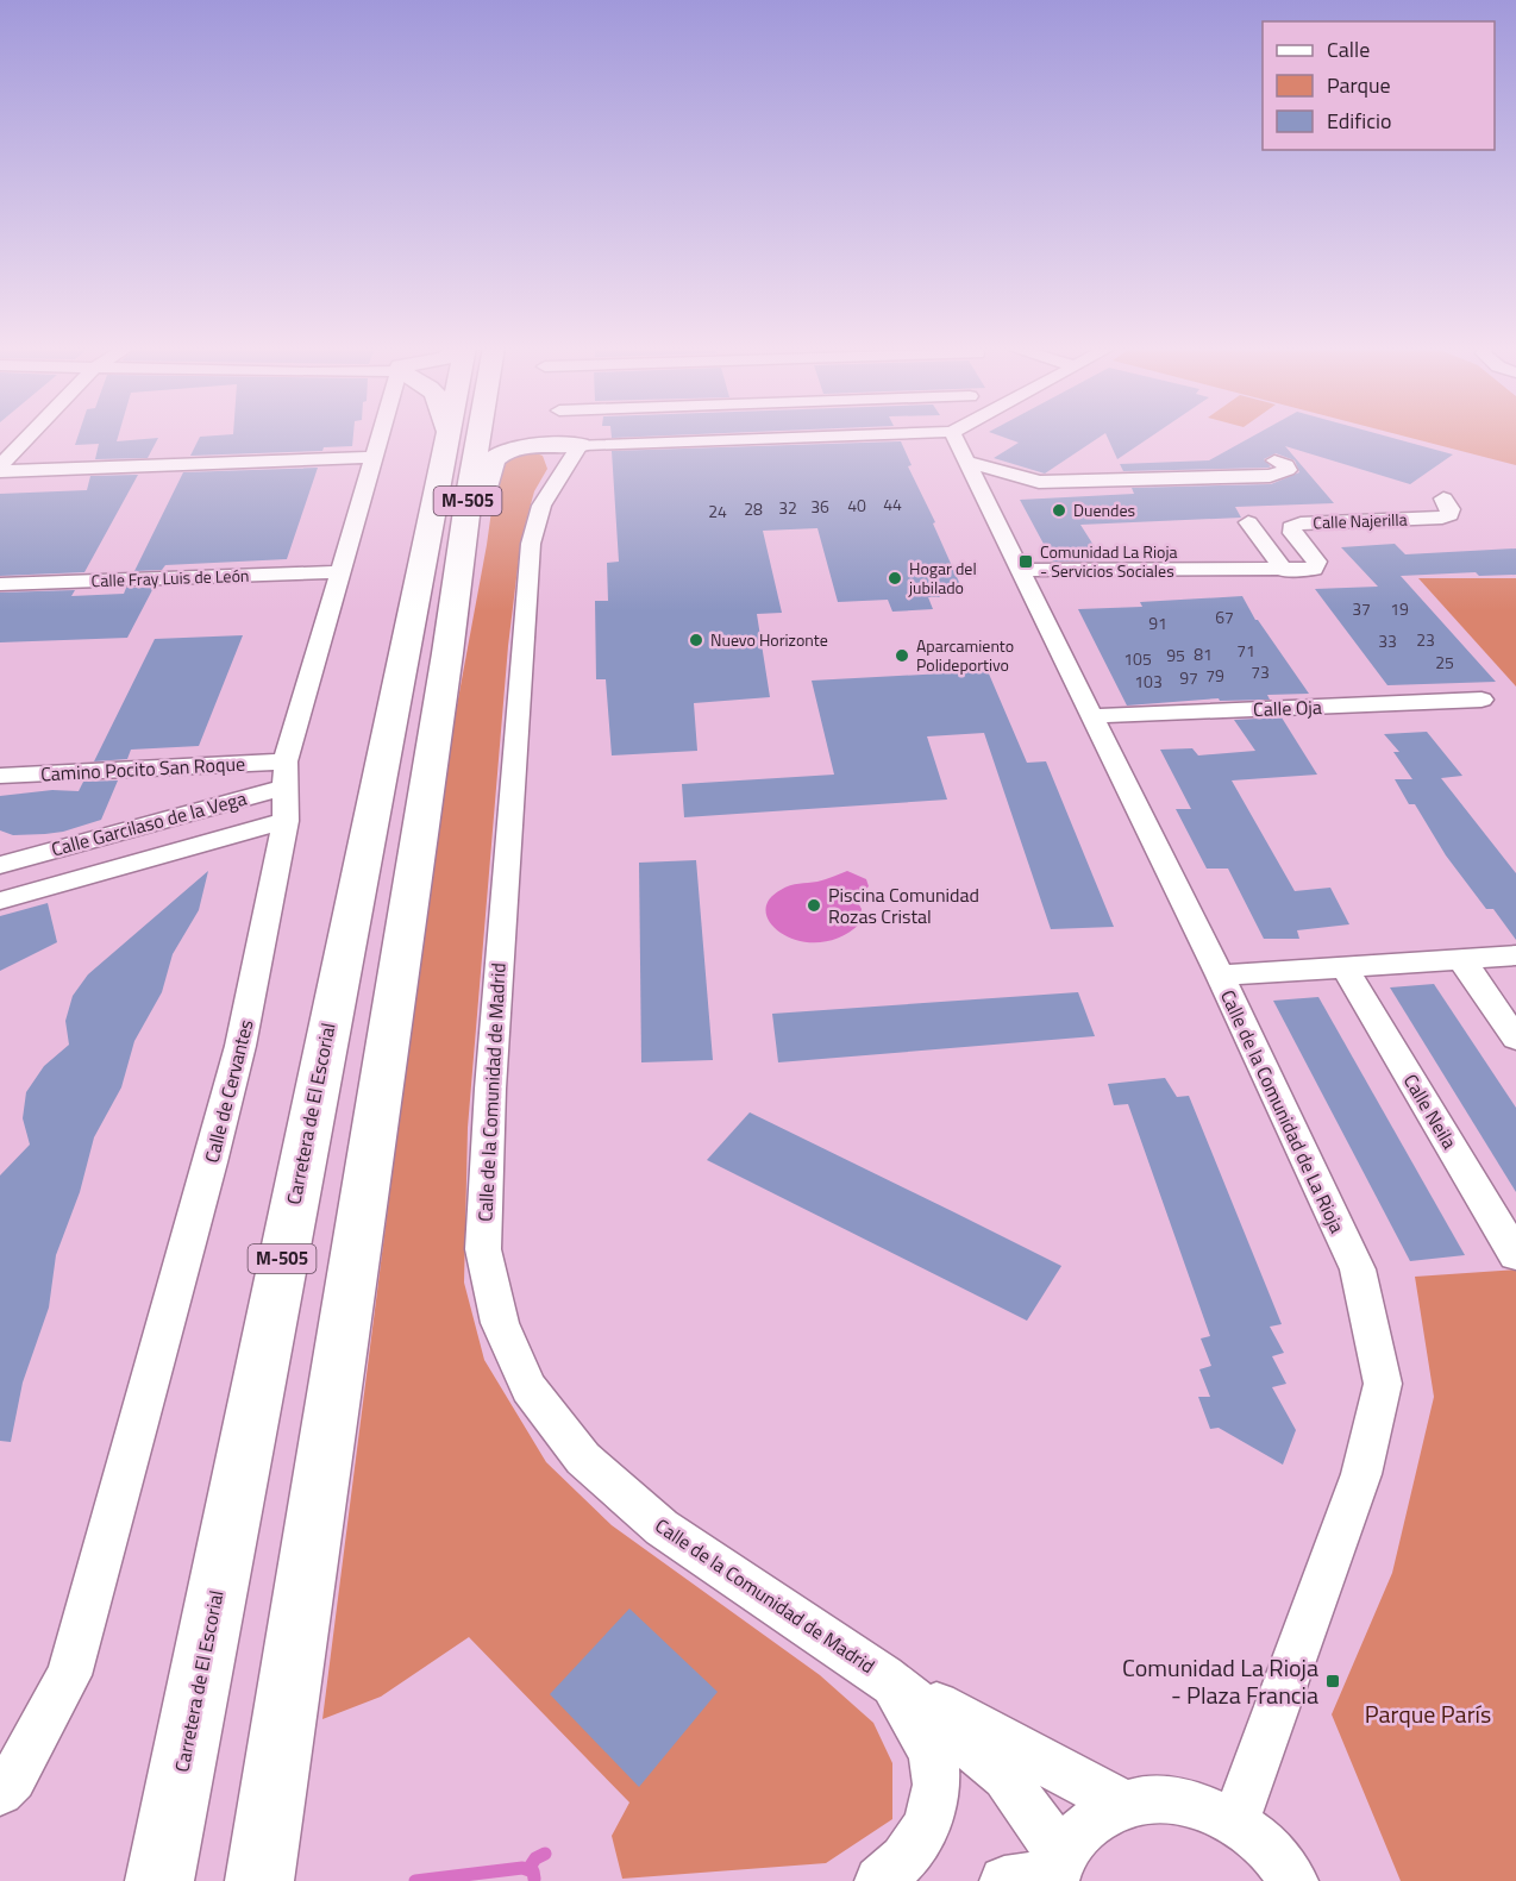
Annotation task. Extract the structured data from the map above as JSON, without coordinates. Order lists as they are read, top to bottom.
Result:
{
  "streets": {
    "highway": ["M-505", "Carretera de El Escorial"],
    "street": [
      "Calle Najerilla",
      "Calle Fray Luis de León",
      "Calle Oja",
      "Camino Pocito San Roque",
      "Calle Garcilaso de la Vega",
      "Calle de Cervantes",
      "Calle de la Comunidad de Madrid",
      "Calle de la Comunidad de La Rioja",
      "Calle Neila"
    ]
  },
  "crossings": [
    ["Calle Najerilla", "Calle de la Comunidad de La Rioja"],
    ["Calle Fray Luis de León", "Calle de Cervantes"],
    ["Calle Oja", "Calle de la Comunidad de La Rioja"],
    ["Camino Pocito San Roque", "Calle Garcilaso de la Vega"],
    ["Camino Pocito San Roque", "Calle de Cervantes"],
    ["Calle Garcilaso de la Vega", "Calle de Cervantes"]
  ],
  "parks": ["Parque París"],
  "places": {
    "other": [
      "Duendes",
      "Hogar del jubilado",
      "Nuevo Horizonte",
      "Aparcamiento Polideportivo",
      "Piscina Comunidad Rozas Cristal"
    ],
    "transit": ["Comunidad La Rioja - Servicios Sociales", "Comunidad La Rioja - Plaza Francia"]
  },
  "house_numbers": [
    "44",
    "40",
    "36",
    "32",
    "28",
    "24",
    "37",
    "19",
    "67",
    "91",
    "23",
    "33",
    "71",
    "81",
    "95",
    "105",
    "25",
    "73",
    "79",
    "97",
    "103"
  ],
  "legend": ["Calle", "Parque", "Edificio"]
}
